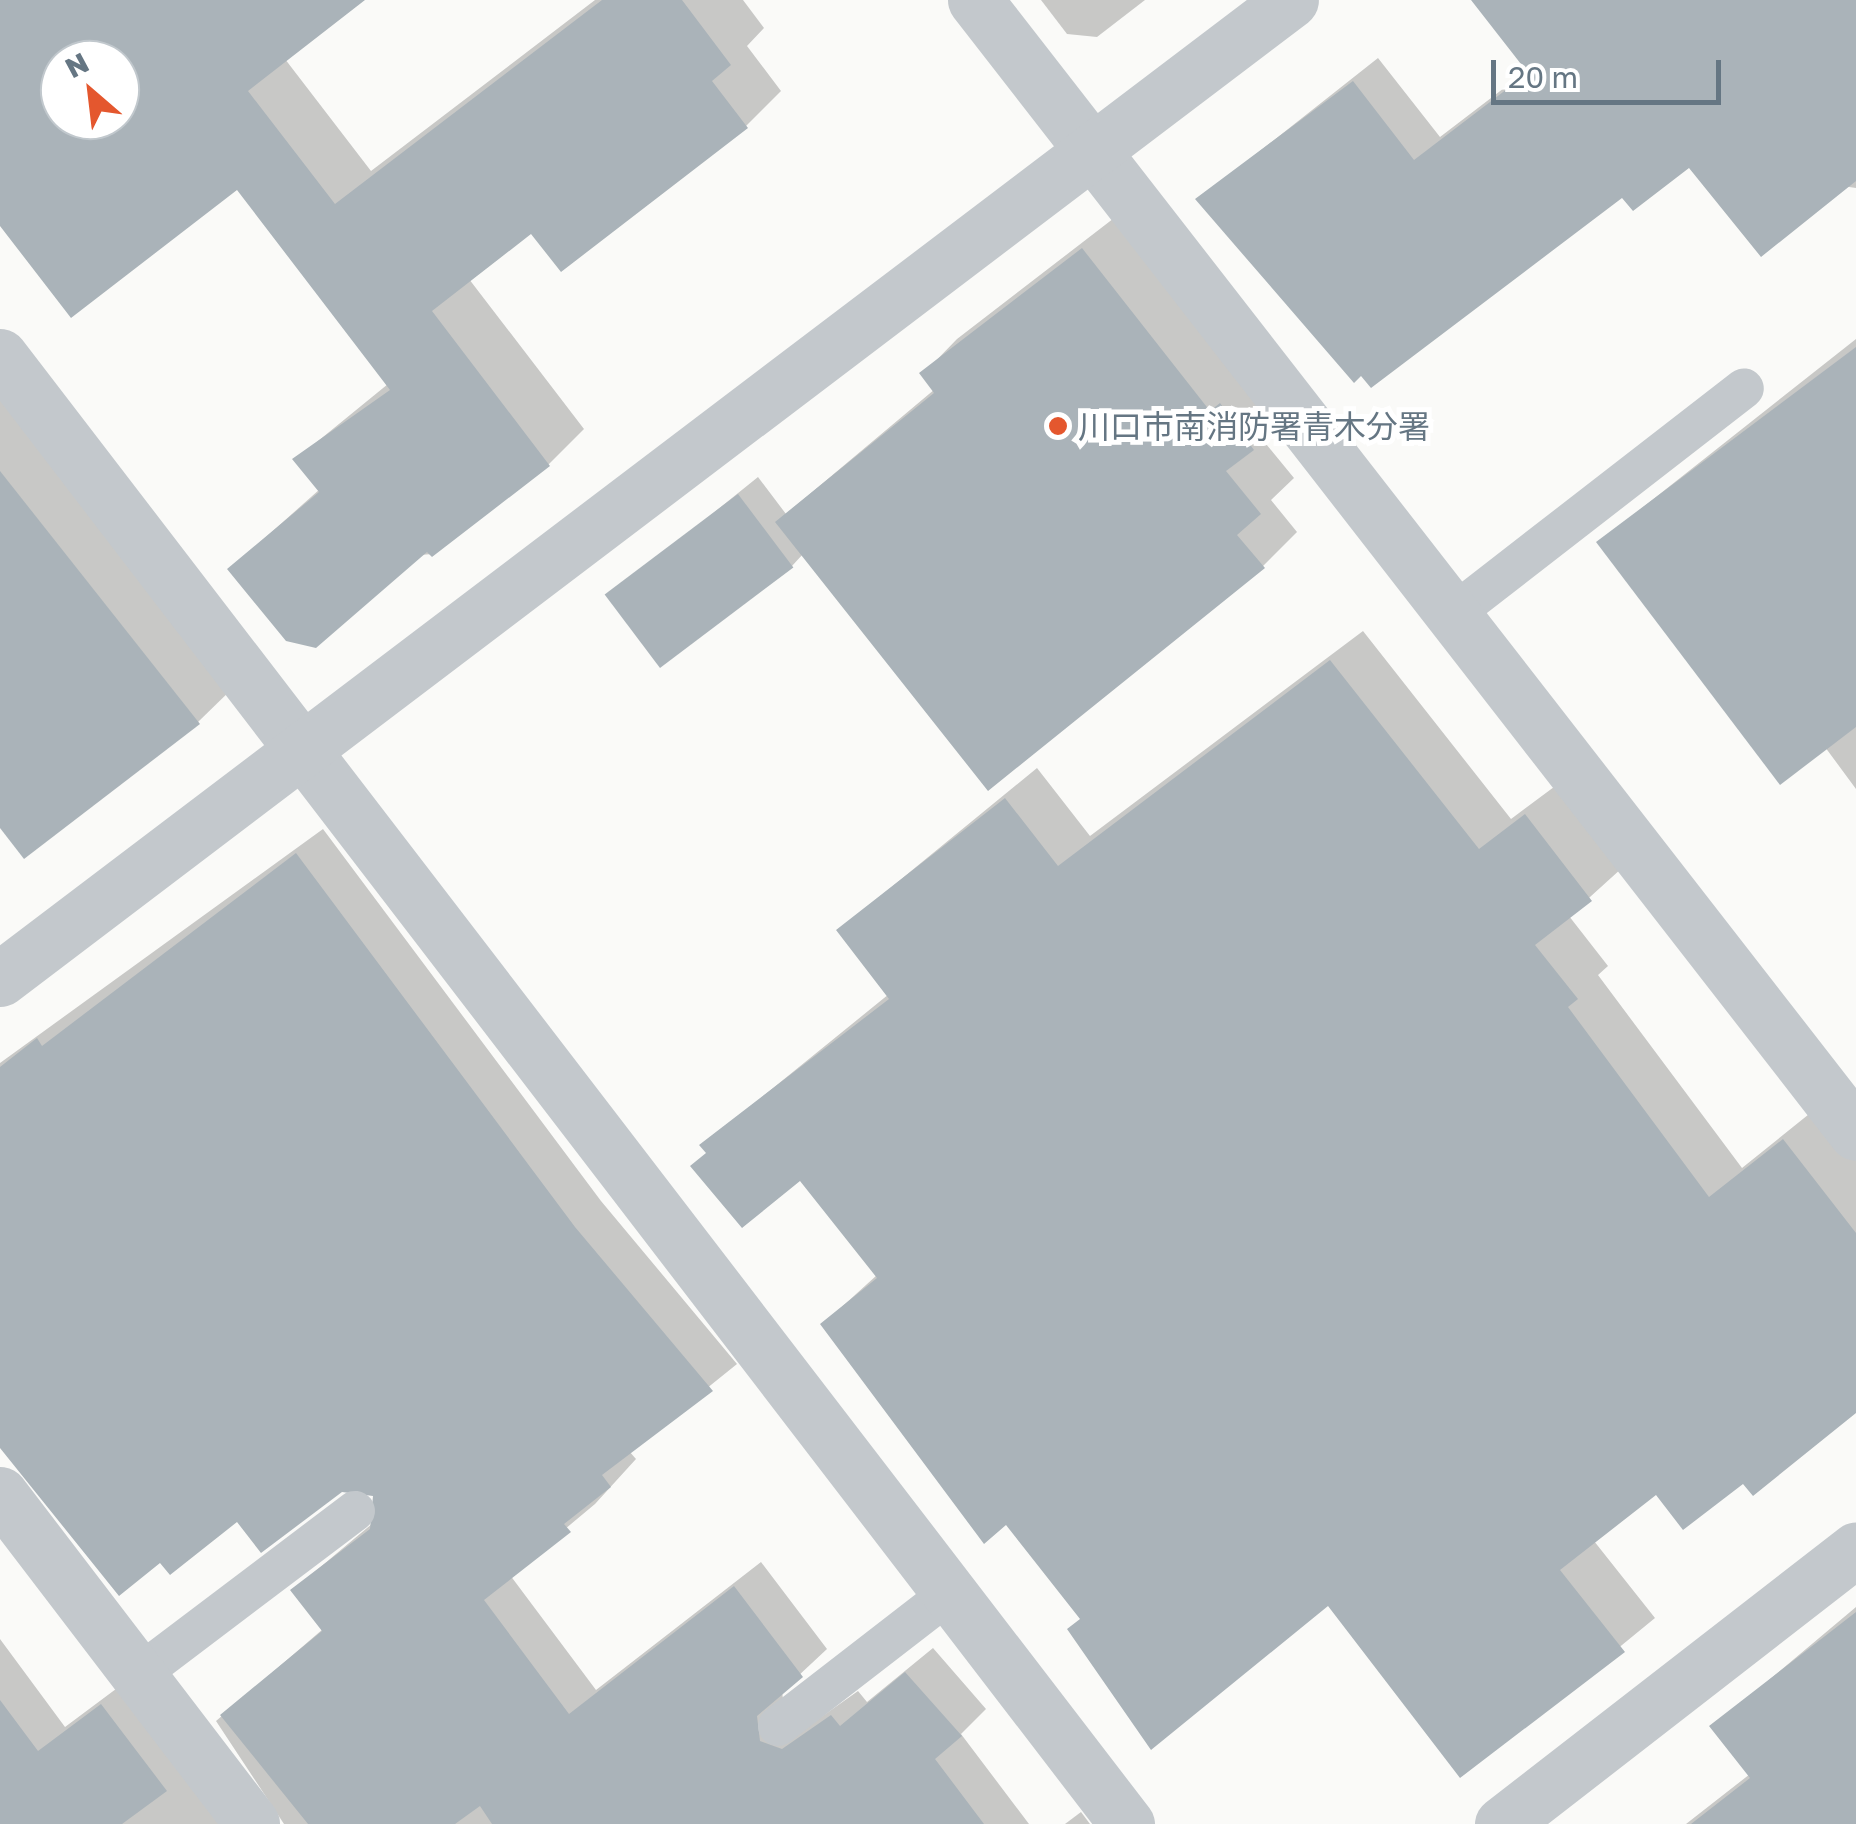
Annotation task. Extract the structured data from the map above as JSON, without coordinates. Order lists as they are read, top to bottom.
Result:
{
  "places": ["川口市南消防署青木分署"],
  "scale_bar": "20 m",
  "north": "top left"
}
